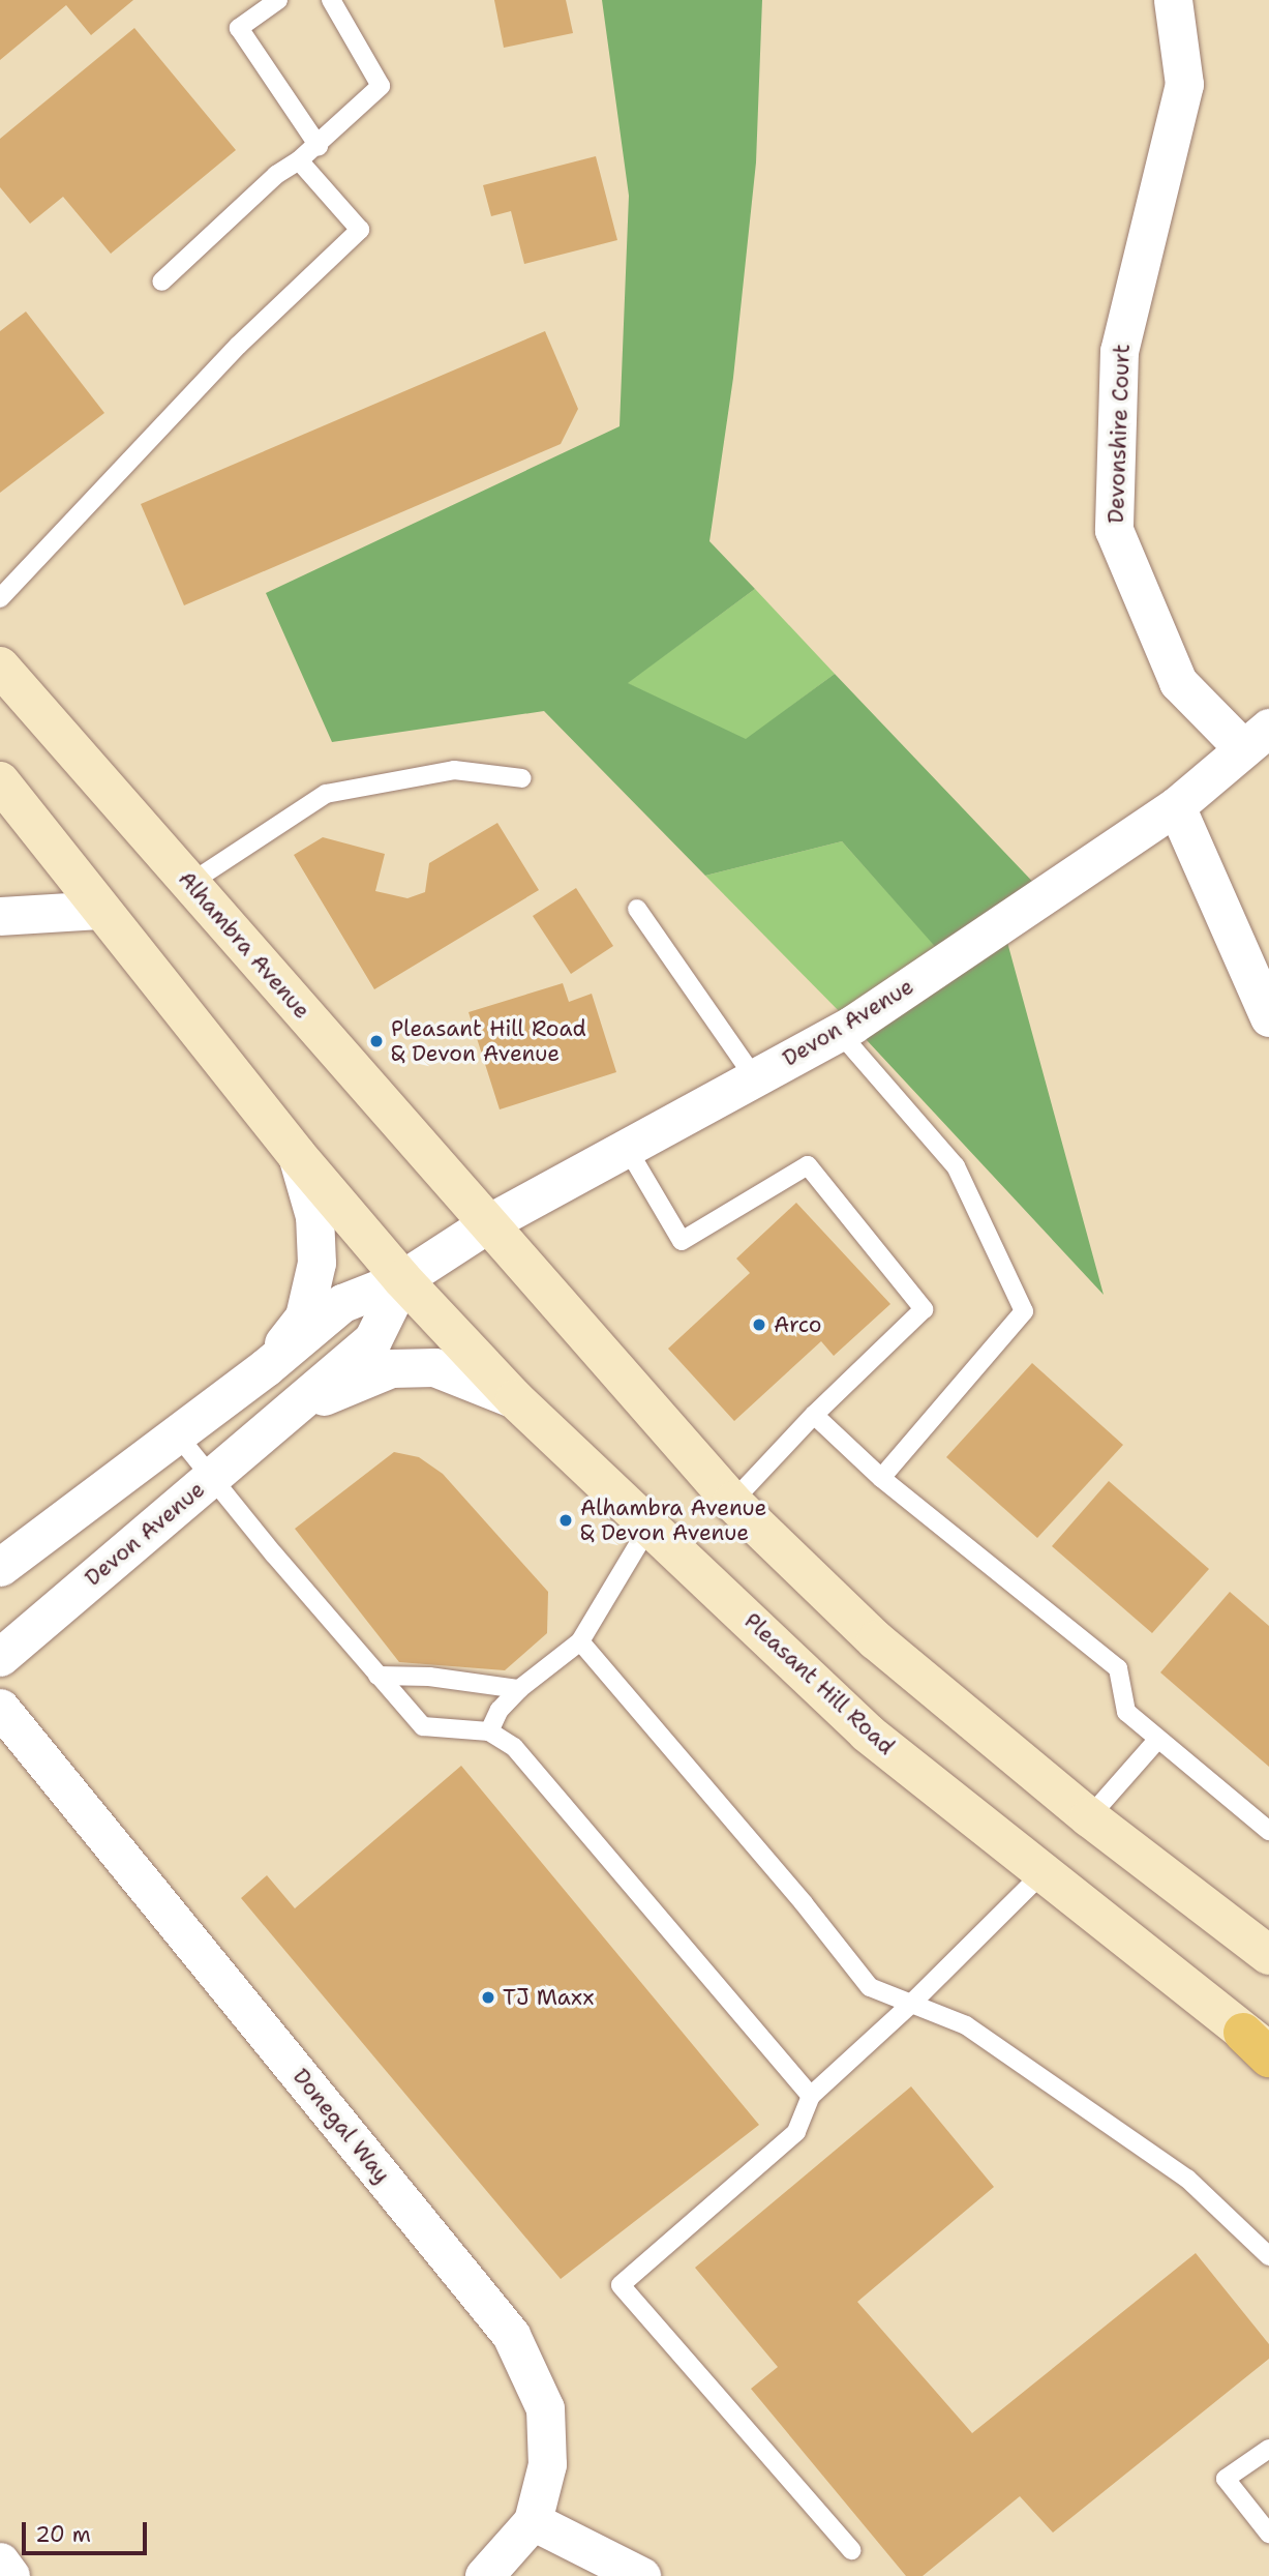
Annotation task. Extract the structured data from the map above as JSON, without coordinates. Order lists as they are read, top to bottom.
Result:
{
  "streets": {
    "main road": ["Alhambra Avenue", "Pleasant Hill Road"],
    "street": ["Devonshire Court", "Devon Avenue", "Donegal Way"]
  },
  "crossings": [
    ["Devonshire Court", "Devon Avenue"],
    ["Alhambra Avenue", "Devon Avenue"],
    ["Devon Avenue", "Pleasant Hill Road"]
  ],
  "places": [
    "Pleasant Hill Road & Devon Avenue",
    "Arco",
    "Alhambra Avenue & Devon Avenue",
    "TJ Maxx"
  ],
  "scale_bar": "20 m"
}
